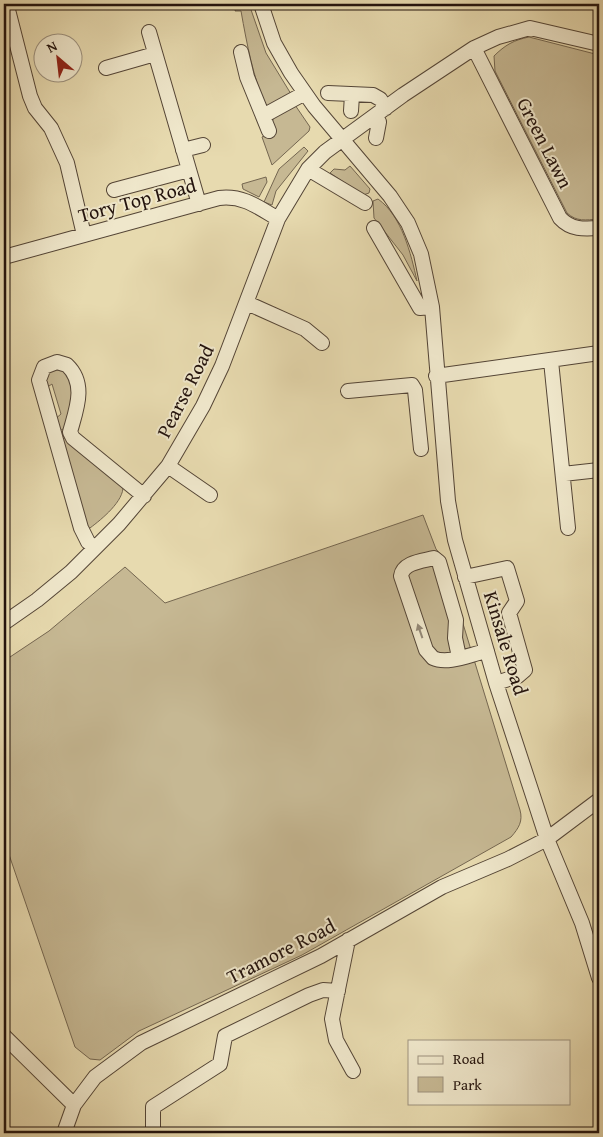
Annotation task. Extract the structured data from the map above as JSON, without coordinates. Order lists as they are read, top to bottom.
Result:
{
  "streets": {
    "street": [
      "Green Lawn",
      "Tory Top Road",
      "Pearse Road",
      "Kinsale Road",
      "Tramore Road"
    ]
  },
  "crossings": [
    ["Tory Top Road", "Pearse Road"],
    ["Pearse Road", "Kinsale Road"],
    ["Kinsale Road", "Tramore Road"]
  ],
  "legend": ["Road", "Park"],
  "north": "top left"
}
